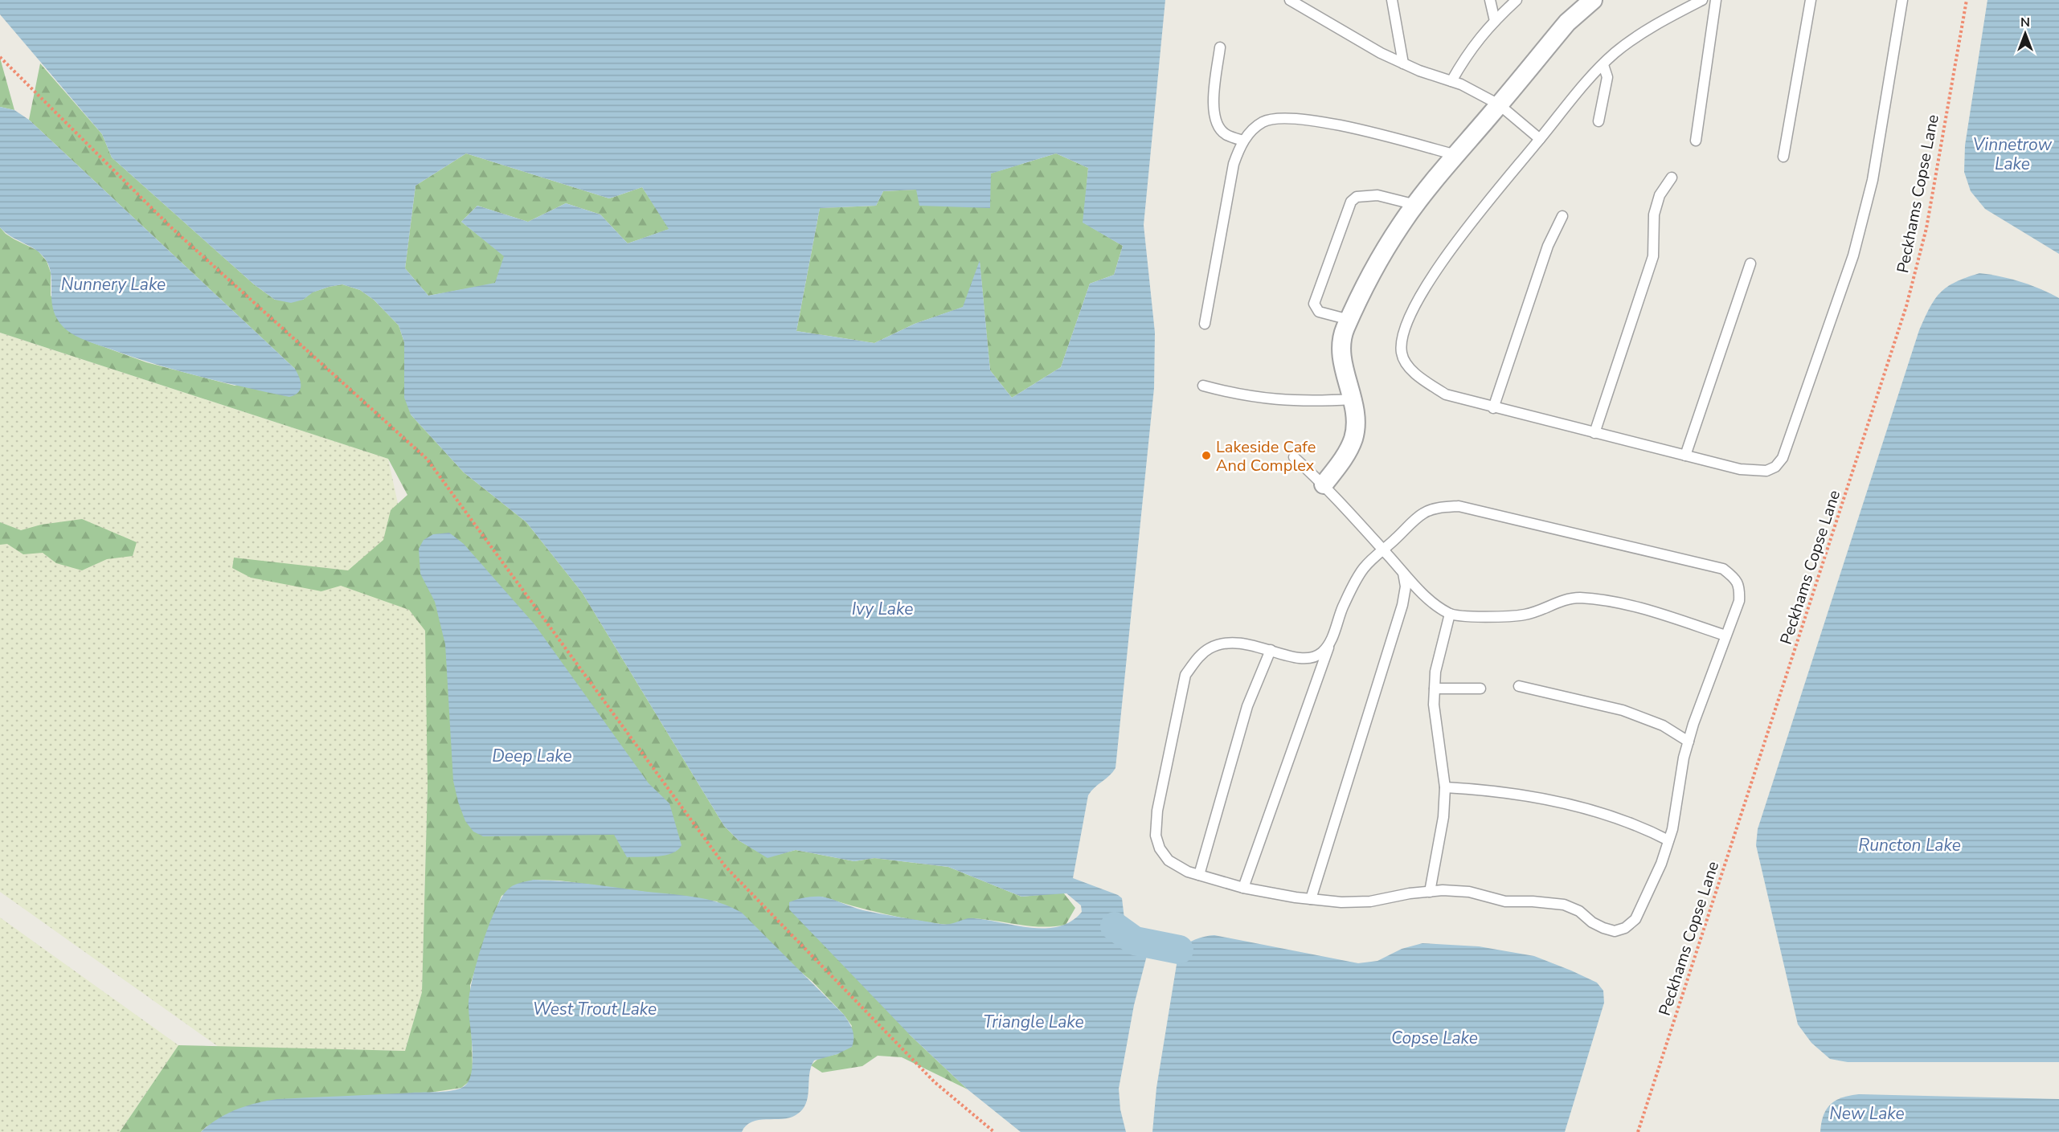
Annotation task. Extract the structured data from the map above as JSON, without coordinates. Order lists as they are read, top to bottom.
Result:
{
  "streets": {
    "path": ["Peckhams Copse Lane"]
  },
  "water": [
    "Vinnetrow Lake",
    "Nunnery Lake",
    "Ivy Lake",
    "Deep Lake",
    "Runcton Lake",
    "West Trout Lake",
    "Triangle Lake",
    "Copse Lake",
    "New Lake"
  ],
  "places": ["Lakeside Cafe And Complex"],
  "north": "top"
}
